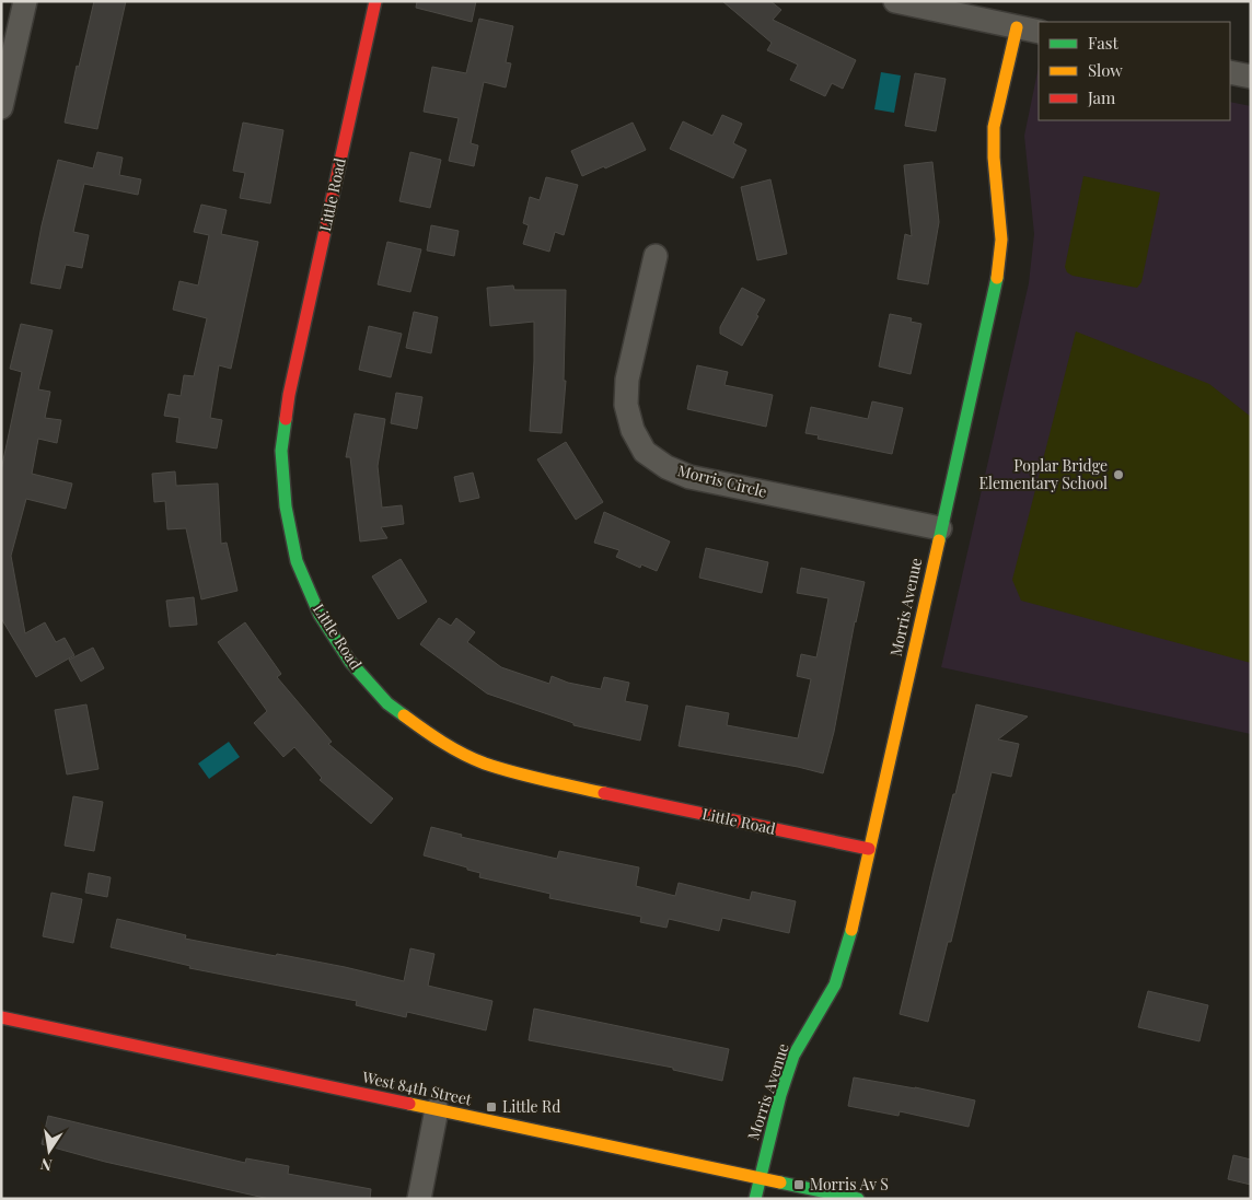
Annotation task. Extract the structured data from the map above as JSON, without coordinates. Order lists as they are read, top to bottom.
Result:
{
  "streets": {
    "street": [
      "Little Road",
      "Morris Circle",
      "Morris Avenue",
      "West 84th Street"
    ]
  },
  "crossings": [
    ["Little Road", "Morris Avenue"],
    ["Morris Circle", "Morris Avenue"],
    ["Morris Avenue", "West 84th Street"]
  ],
  "places": {
    "other": ["Poplar Bridge Elementary School"],
    "transit": ["Little Rd", "Morris Av S"]
  },
  "legend": ["Fast", "Slow", "Jam"],
  "north": "bottom"
}
